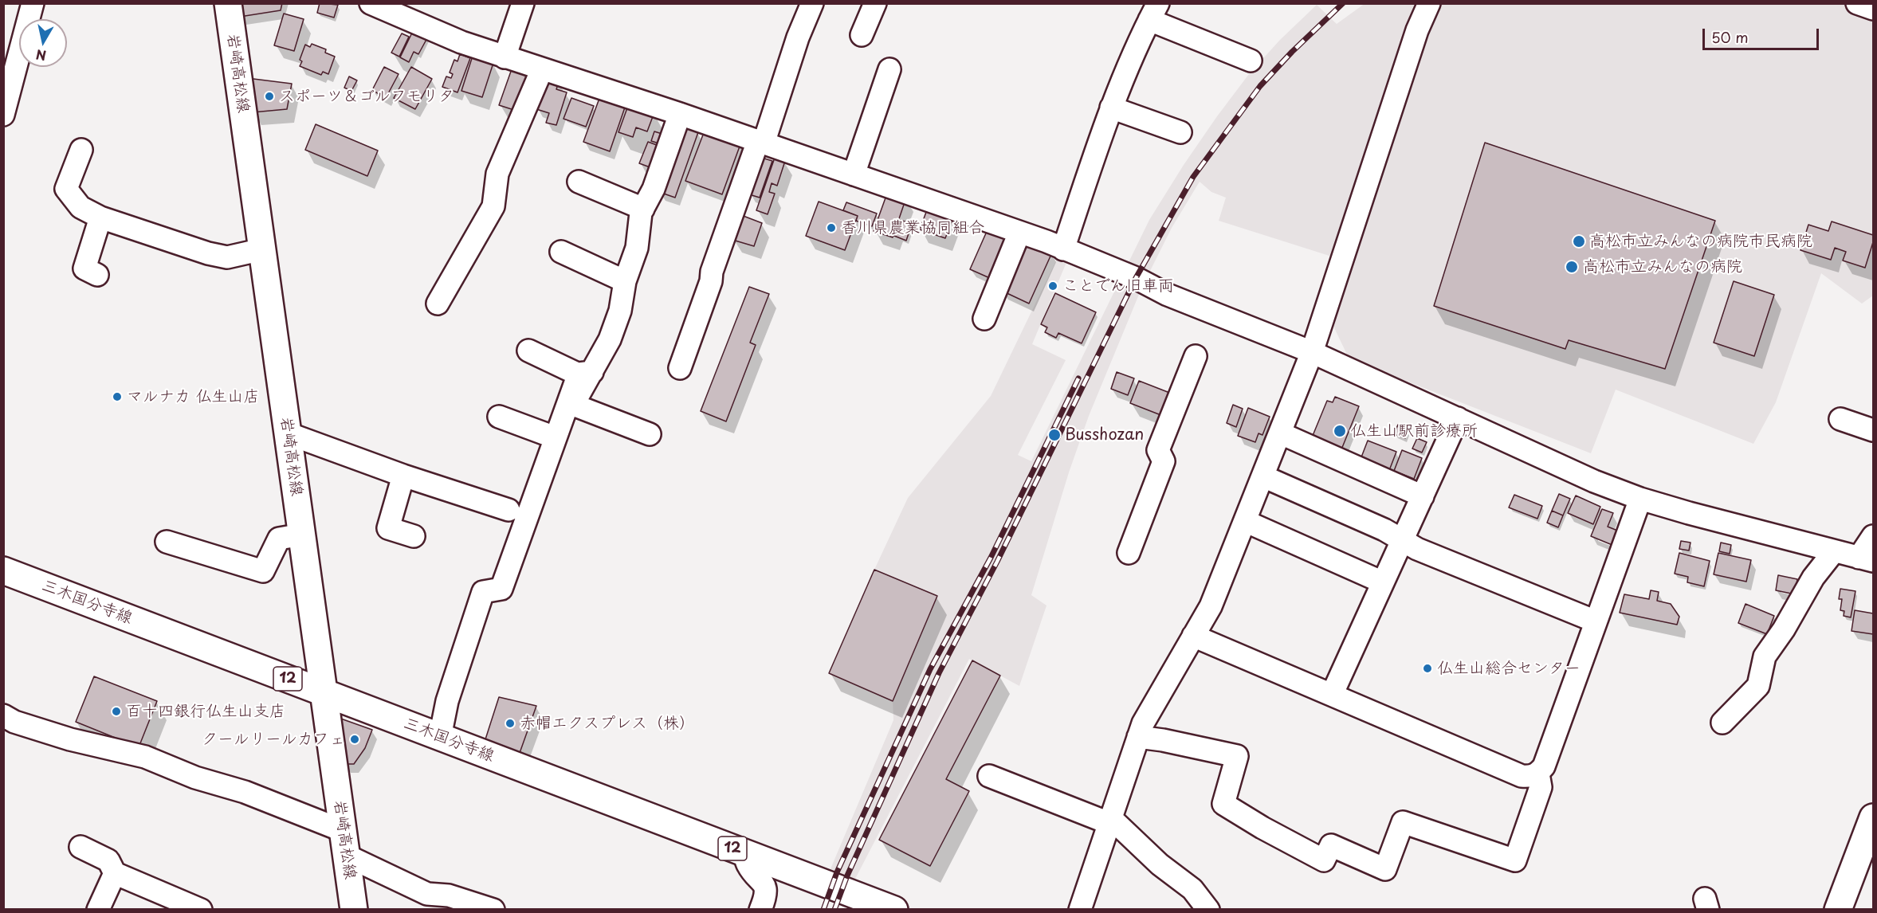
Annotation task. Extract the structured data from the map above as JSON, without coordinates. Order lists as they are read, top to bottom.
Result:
{
  "streets": {
    "main road": ["岩崎高松線", "三木国分寺線", "12"]
  },
  "crossings": [
    ["岩崎高松線", "三木国分寺線"]
  ],
  "places": [
    "スポーツ＆ゴルフモリタ",
    "香川県農業協同組合",
    "高松市立みんなの病院市民病院",
    "高松市立みんなの病院",
    "ことでん旧車両",
    "マルナカ 仏生山店",
    "仏生山駅前診療所",
    "Busshozan",
    "仏生山総合センター",
    "百十四銀行仏生山支店",
    "赤帽エクスプレス（株）",
    "クールリールカフェ"
  ],
  "scale_bar": "50 m",
  "north": "bottom"
}
